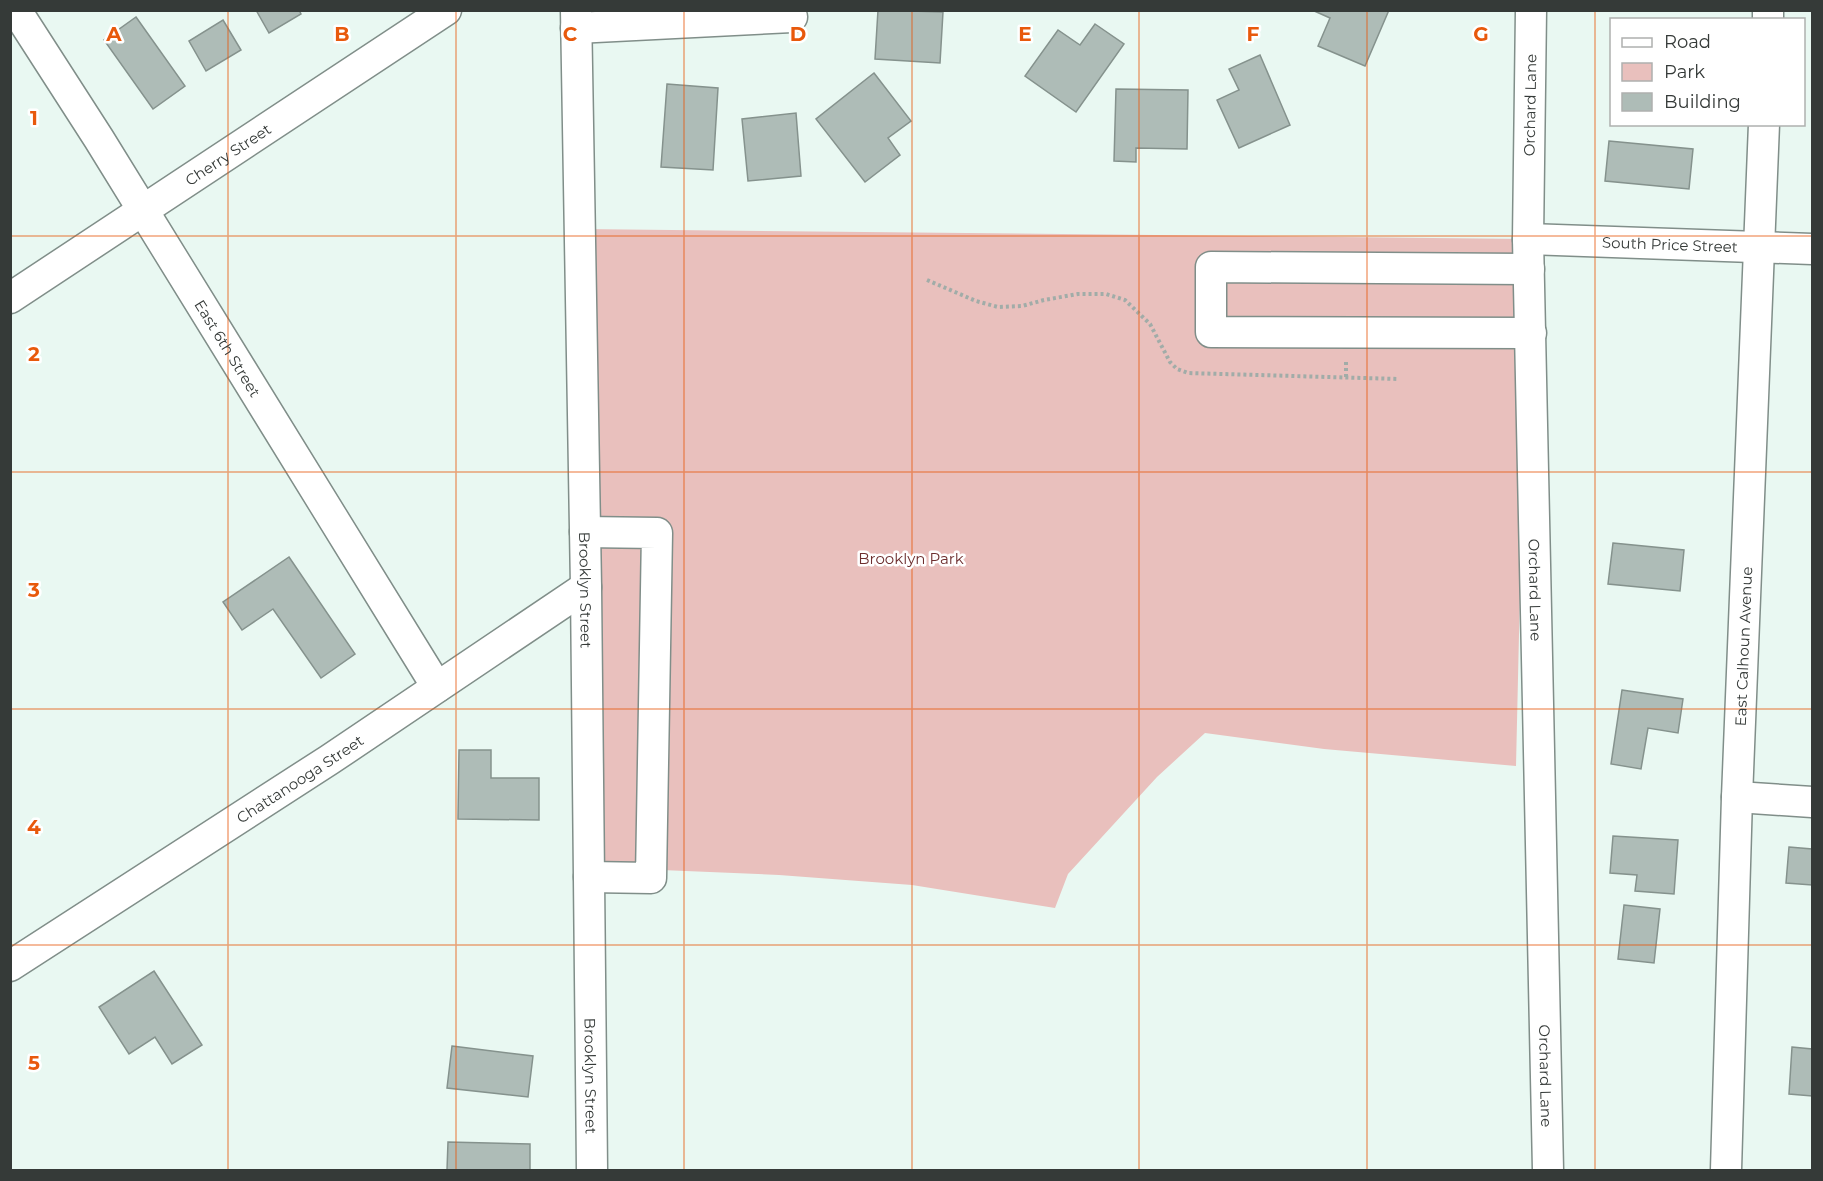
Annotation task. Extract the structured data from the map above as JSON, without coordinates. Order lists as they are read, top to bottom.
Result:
{
  "streets": {
    "street": [
      "Orchard Lane",
      "Cherry Street",
      "South Price Street",
      "East 6th Street",
      "Brooklyn Street",
      "East Calhoun Avenue",
      "Chattanooga Street"
    ]
  },
  "crossings": [
    ["Orchard Lane", "South Price Street"],
    ["Cherry Street", "East 6th Street"],
    ["South Price Street", "East Calhoun Avenue"],
    ["East 6th Street", "Chattanooga Street"],
    ["Brooklyn Street", "Chattanooga Street"]
  ],
  "parks": ["Brooklyn Park"],
  "legend": ["Road", "Park", "Building"],
  "grid": {
    "columns": [
      "A",
      "B",
      "C",
      "D",
      "E",
      "F",
      "G"
    ],
    "rows": [
      "1",
      "2",
      "3",
      "4",
      "5"
    ]
  }
}
